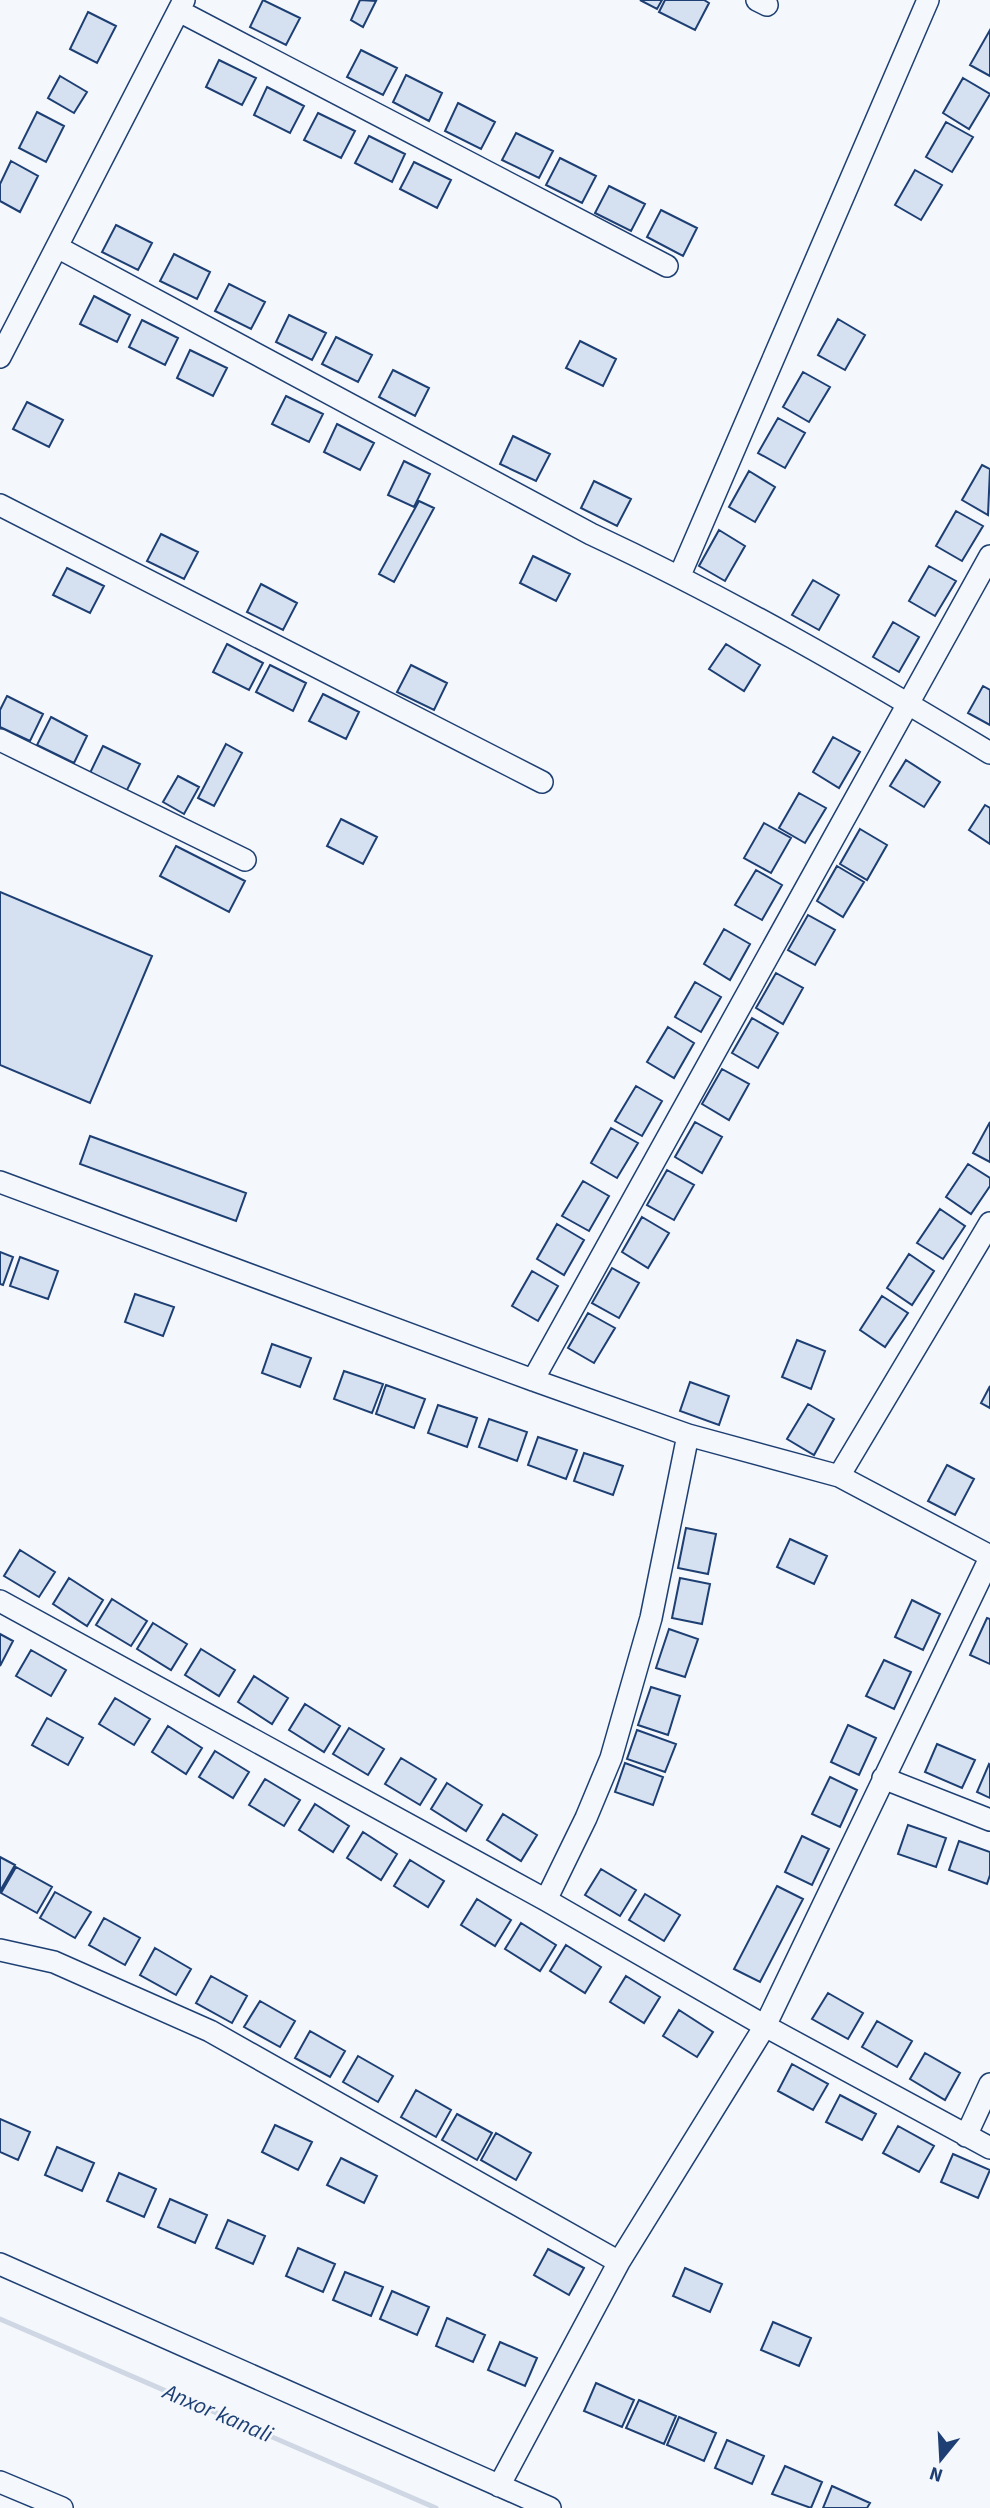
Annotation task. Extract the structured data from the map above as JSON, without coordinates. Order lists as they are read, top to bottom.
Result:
{
  "water": ["Anxor kanali"],
  "north": "bottom"
}
